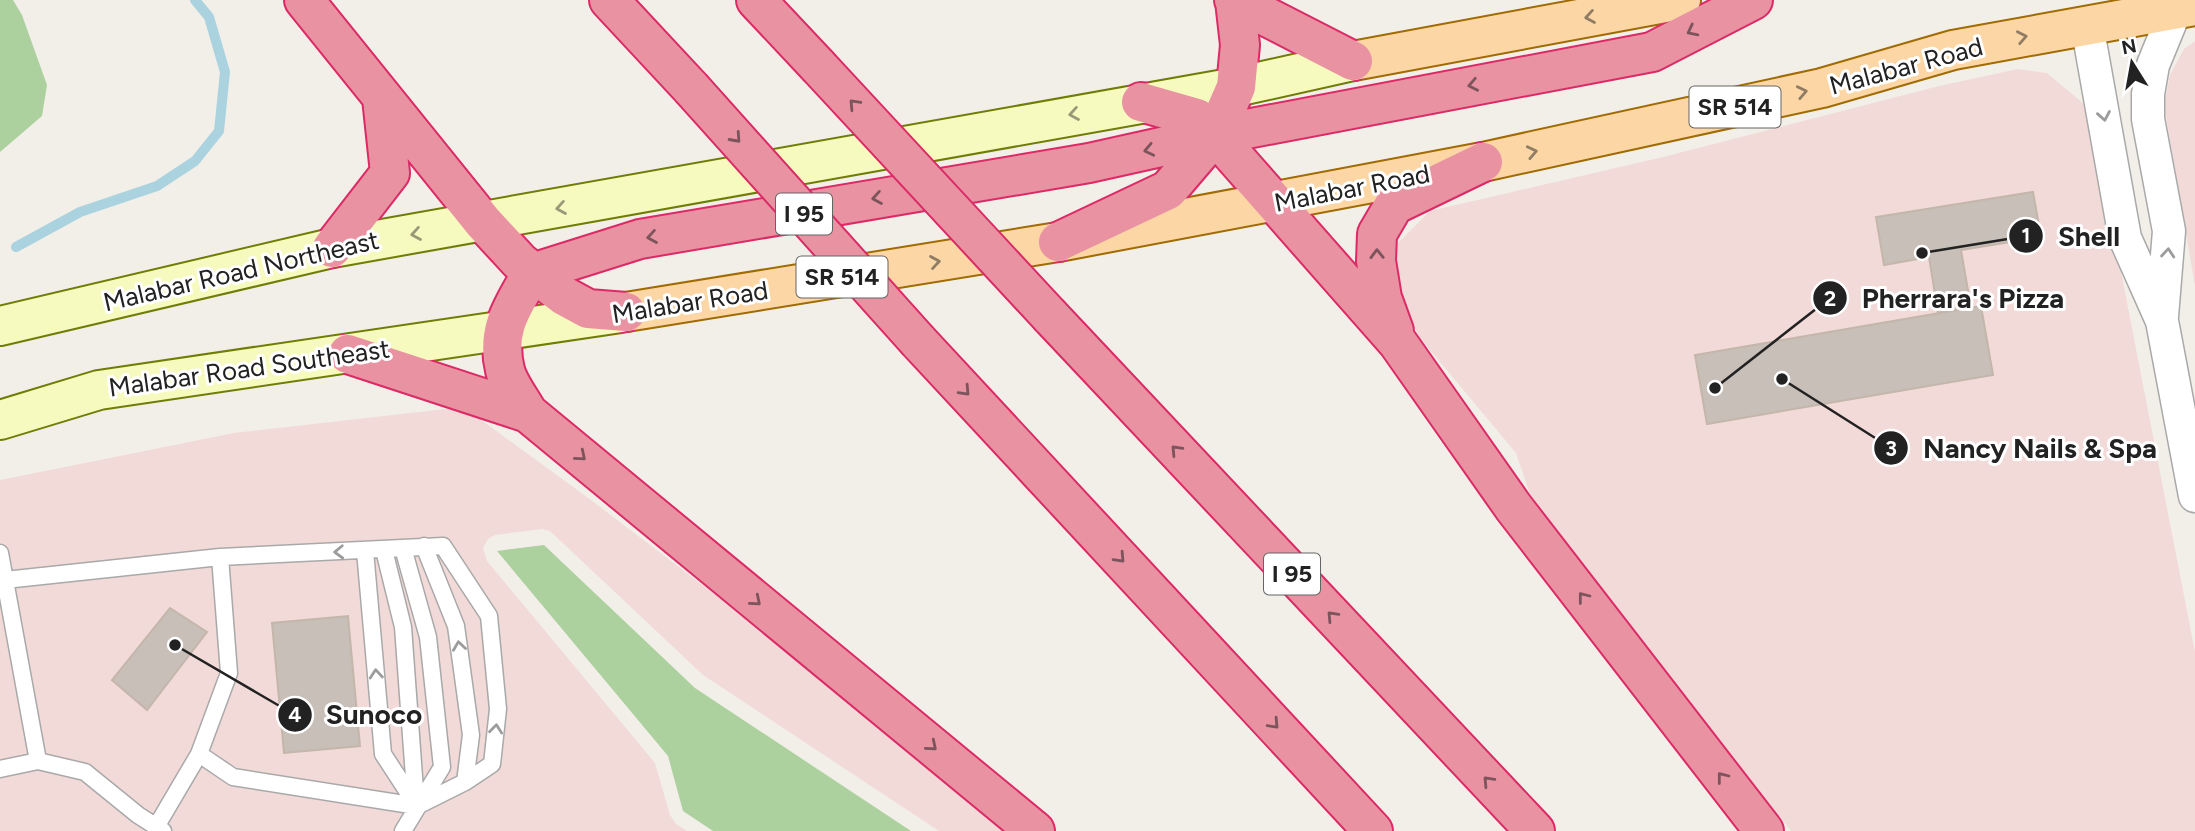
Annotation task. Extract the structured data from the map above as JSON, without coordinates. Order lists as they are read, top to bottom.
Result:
{
  "streets": {
    "highway": ["I 95"],
    "main road": [
      "Malabar Road",
      "SR 514",
      "Malabar Road Northeast",
      "Malabar Road Southeast"
    ]
  },
  "crossings": [
    ["Malabar Road", "Malabar Road Southeast"]
  ],
  "places": [
    "Shell",
    "Nancy Nails & Spa",
    "Pherrara's Pizza",
    "Sunoco"
  ],
  "north": "top"
}
